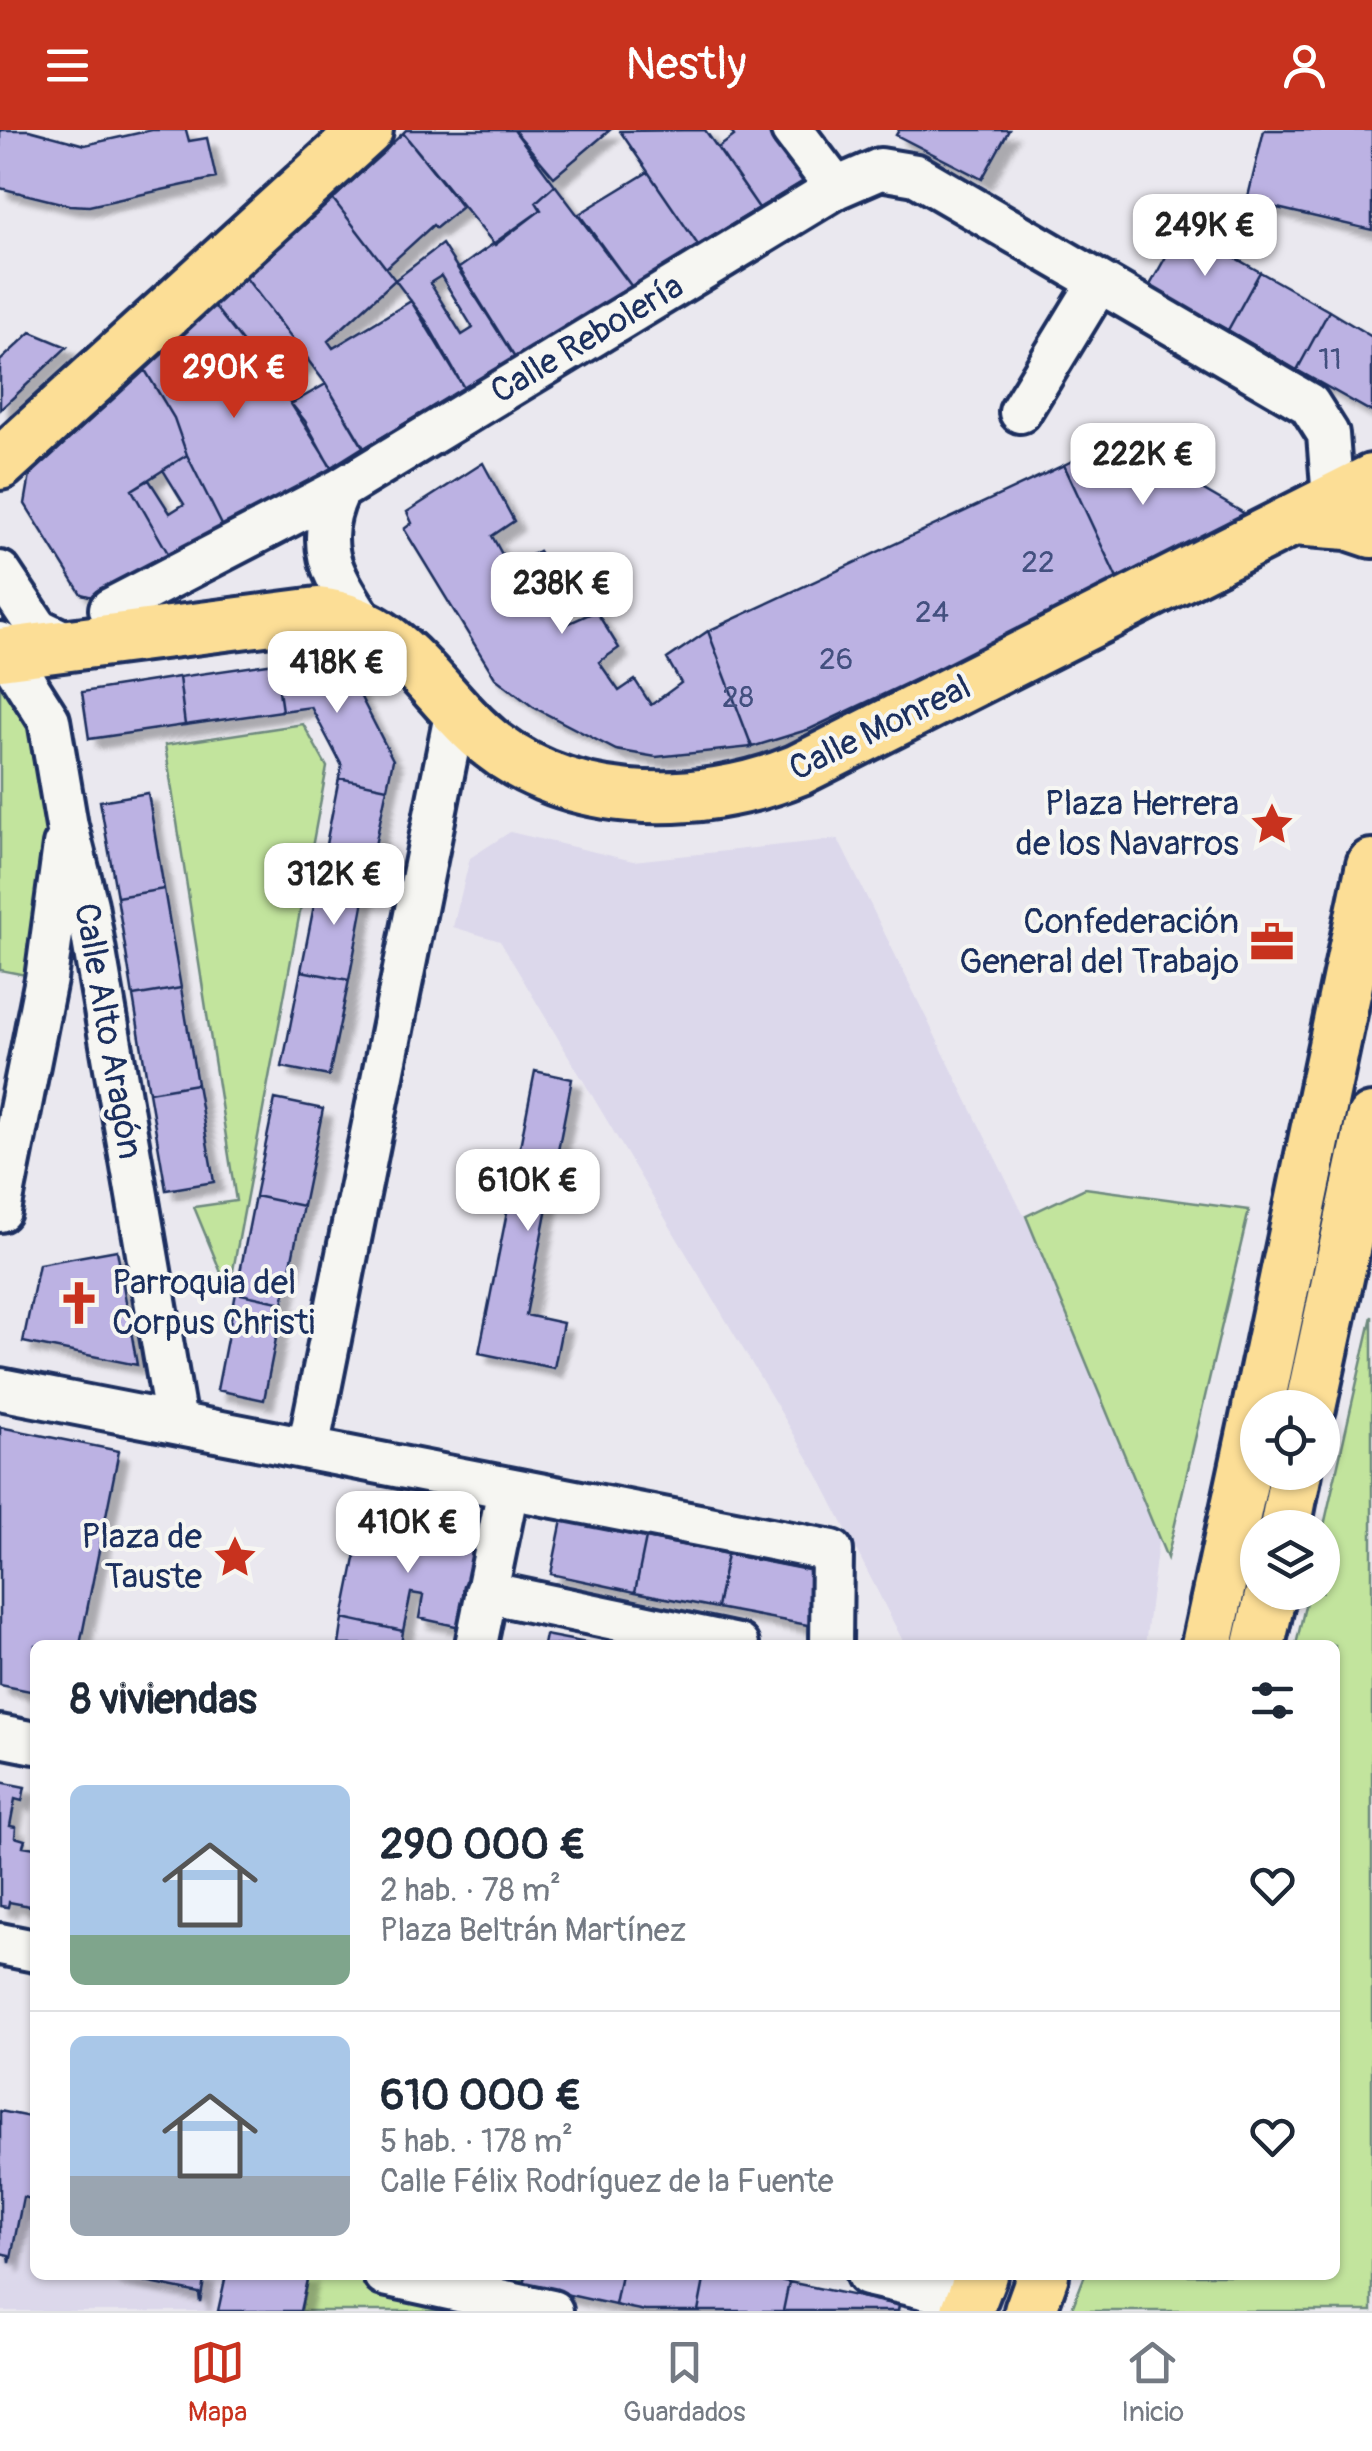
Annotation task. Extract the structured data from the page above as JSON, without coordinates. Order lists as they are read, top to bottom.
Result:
{
  "streets": {
    "main road": ["Calle Monreal"],
    "street": ["Calle Rebolería", "Calle Alto Aragón"]
  },
  "crossings": [
    ["Calle Rebolería", "Calle Monreal"]
  ],
  "places": {
    "place": ["Plaza Herrera de los Navarros", "Plaza de Tauste"],
    "office": ["Confederación General del Trabajo"],
    "church": ["Parroquia del Corpus Christi"]
  },
  "house_numbers": [
    "11",
    "22",
    "24",
    "26",
    "28"
  ],
  "page": {
    "header": "Nestly",
    "price": [
      "249K €",
      "290K €",
      "222K €",
      "238K €",
      "418K €",
      "312K €",
      "610K €",
      "410K €"
    ],
    "heading": "8 viviendas",
    "list": [
      {
        "name": "290 000 €",
        "note": "2 hab. · 78 m² · Plaza Beltrán Martínez"
      },
      {
        "name": "610 000 €",
        "note": "5 hab. · 178 m² · Calle Félix Rodríguez de la Fuente"
      }
    ],
    "tabs": ["Mapa", "Guardados", "Inicio"]
  }
}
